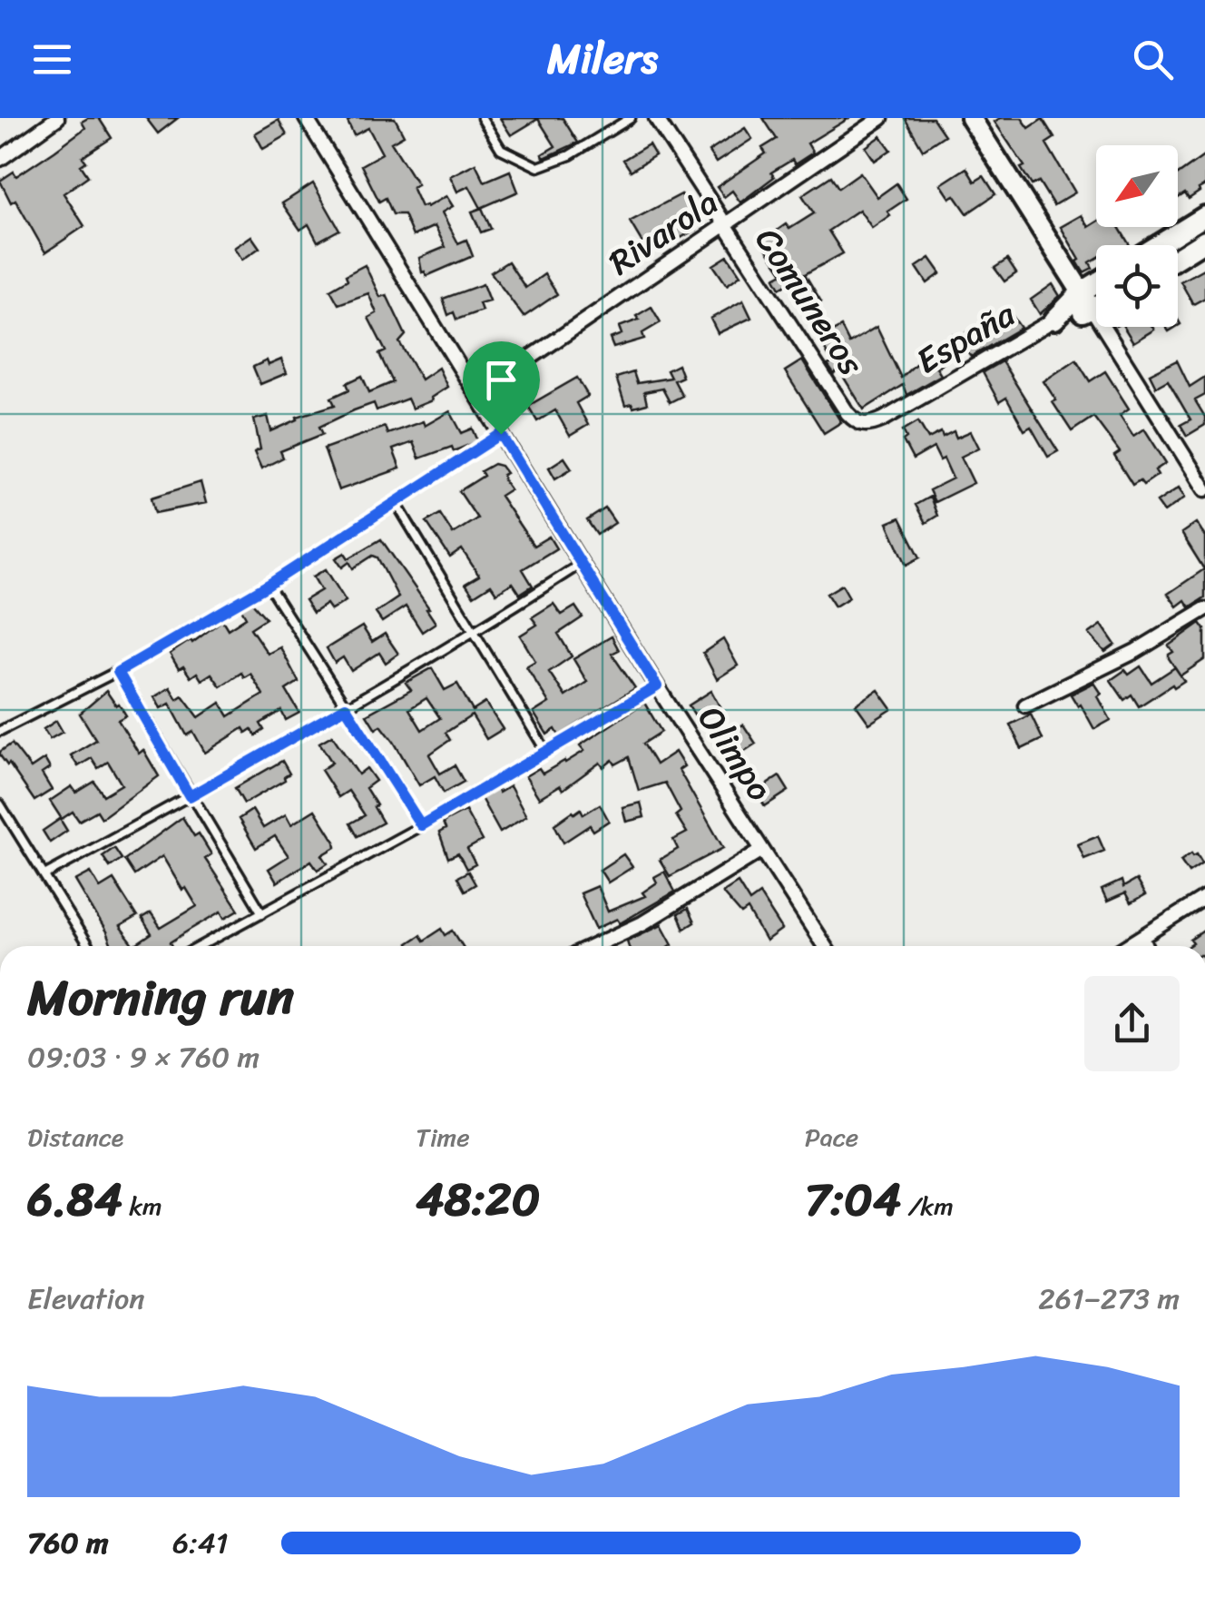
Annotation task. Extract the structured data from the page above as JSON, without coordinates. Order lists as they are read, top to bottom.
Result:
{
  "streets": {
    "street": [
      "Rivarola",
      "Comuneros",
      "España",
      "Olimpo"
    ]
  },
  "crossings": [
    ["Rivarola", "Comuneros"],
    ["Rivarola", "Olimpo"],
    ["Comuneros", "España"]
  ],
  "north": "bottom left",
  "page": {
    "header": "Milers",
    "heading": ["Morning run", "09:03 · 9 × 760 m"],
    "stats": [
      ["Distance", "6.84 km"],
      ["Time", "48:20"],
      ["Pace", "7:04 /km"]
    ],
    "chart": ["Elevation", "261–273 m"],
    "list": [
      {
        "name": "760 m",
        "note": "6:41"
      }
    ]
  }
}
